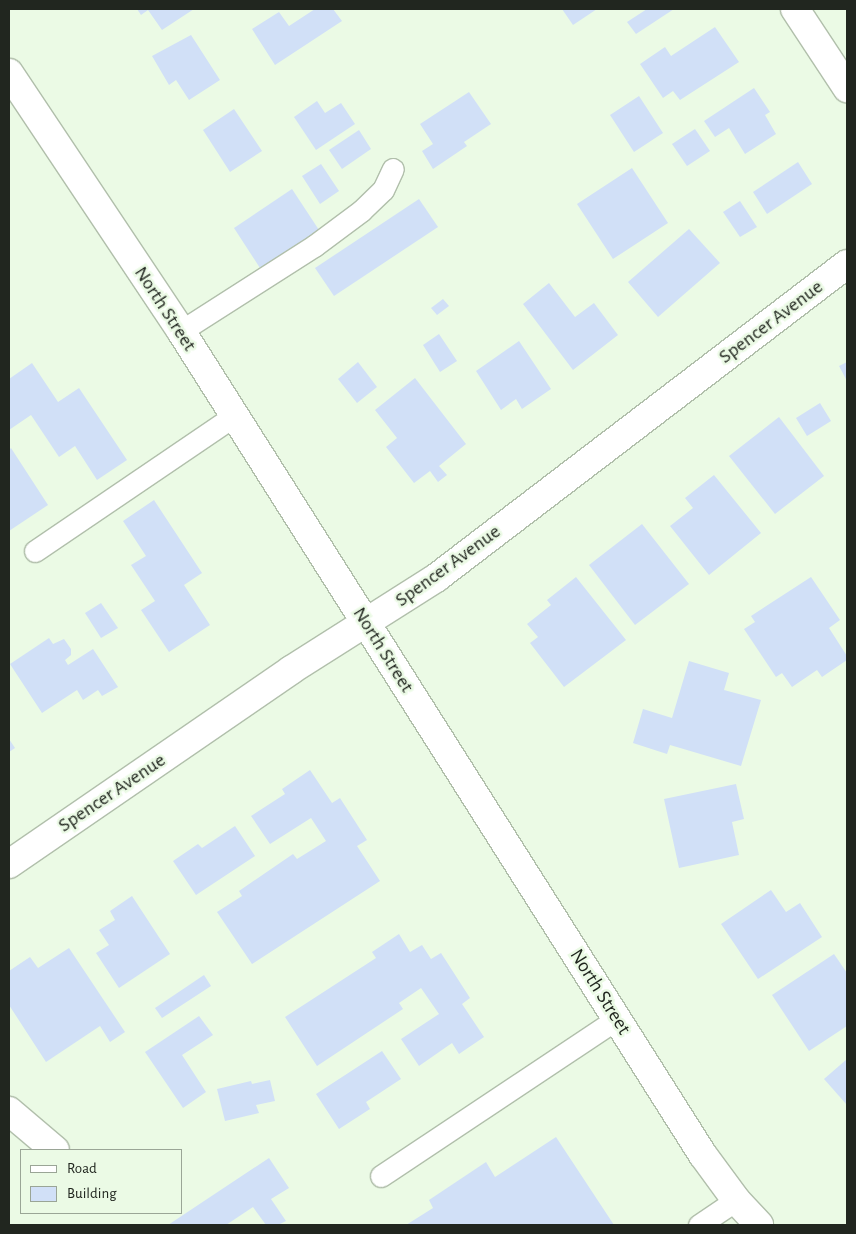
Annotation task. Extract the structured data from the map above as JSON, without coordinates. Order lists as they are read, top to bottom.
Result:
{
  "streets": {
    "main road": ["North Street", "Spencer Avenue"]
  },
  "crossings": [
    ["North Street", "Spencer Avenue"]
  ],
  "legend": ["Road", "Building"]
}
